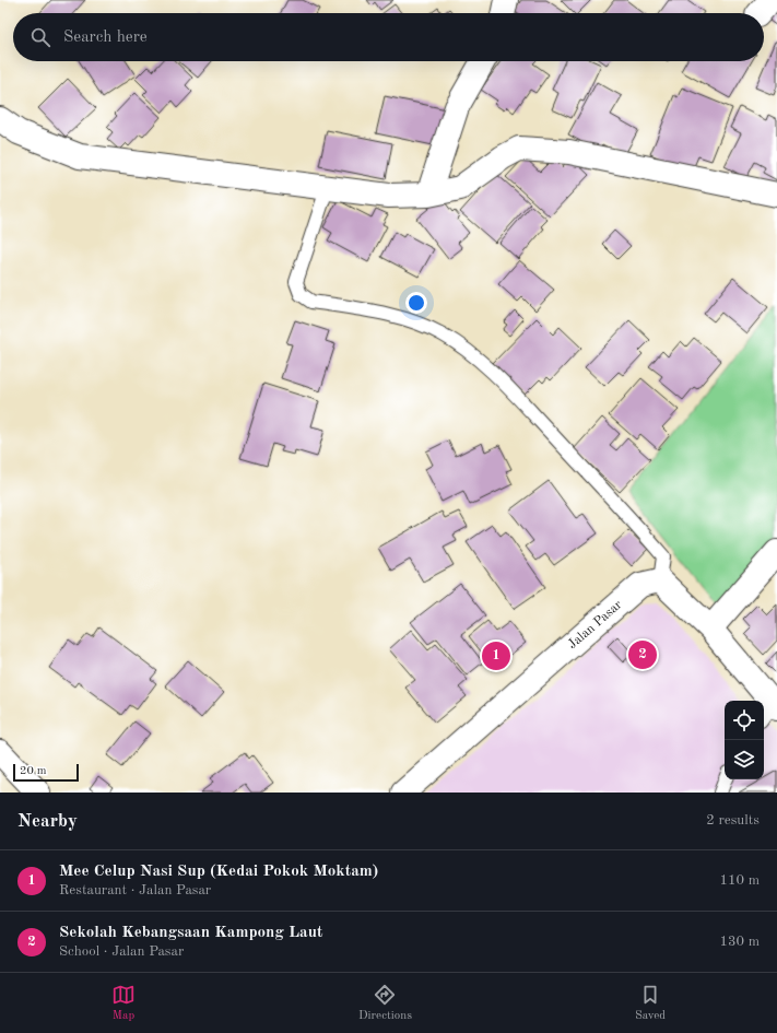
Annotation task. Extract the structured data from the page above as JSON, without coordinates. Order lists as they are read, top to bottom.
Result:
{
  "streets": {
    "street": ["Jalan Pasar"]
  },
  "scale_bar": "20 m",
  "page": {
    "search": "Search here",
    "pins": ["2", "1"],
    "scale": "20 m",
    "heading": ["Nearby", "2 results"],
    "list": [
      {
        "mark": "1",
        "name": "Mee Celup Nasi Sup (Kedai Pokok Moktam)",
        "note": "Restaurant · Jalan Pasar",
        "value": "110 m"
      },
      {
        "mark": "2",
        "name": "Sekolah Kebangsaan Kampong Laut",
        "note": "School · Jalan Pasar",
        "value": "130 m"
      }
    ],
    "nav": ["Map", "Directions", "Saved"]
  }
}
